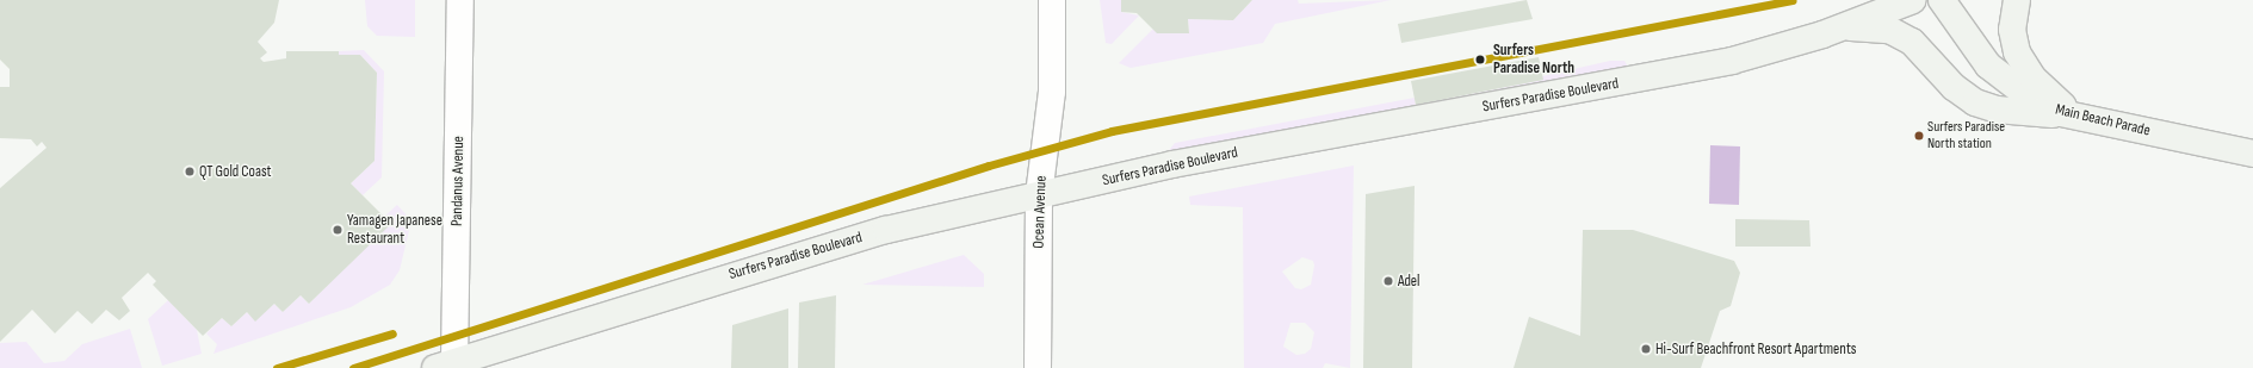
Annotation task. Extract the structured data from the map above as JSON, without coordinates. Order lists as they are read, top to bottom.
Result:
{
  "streets": {
    "street": [
      "Surfers Paradise Boulevard",
      "Main Beach Parade",
      "Pandanus Avenue",
      "Ocean Avenue"
    ]
  },
  "crossings": [
    ["Surfers Paradise Boulevard", "Pandanus Avenue"],
    ["Surfers Paradise Boulevard", "Ocean Avenue"]
  ],
  "places": [
    "Surfers Paradise North",
    "Surfers Paradise North station",
    "QT Gold Coast",
    "Yamagen Japanese Restaurant",
    "Adel",
    "Hi-Surf Beachfront Resort Apartments"
  ]
}
